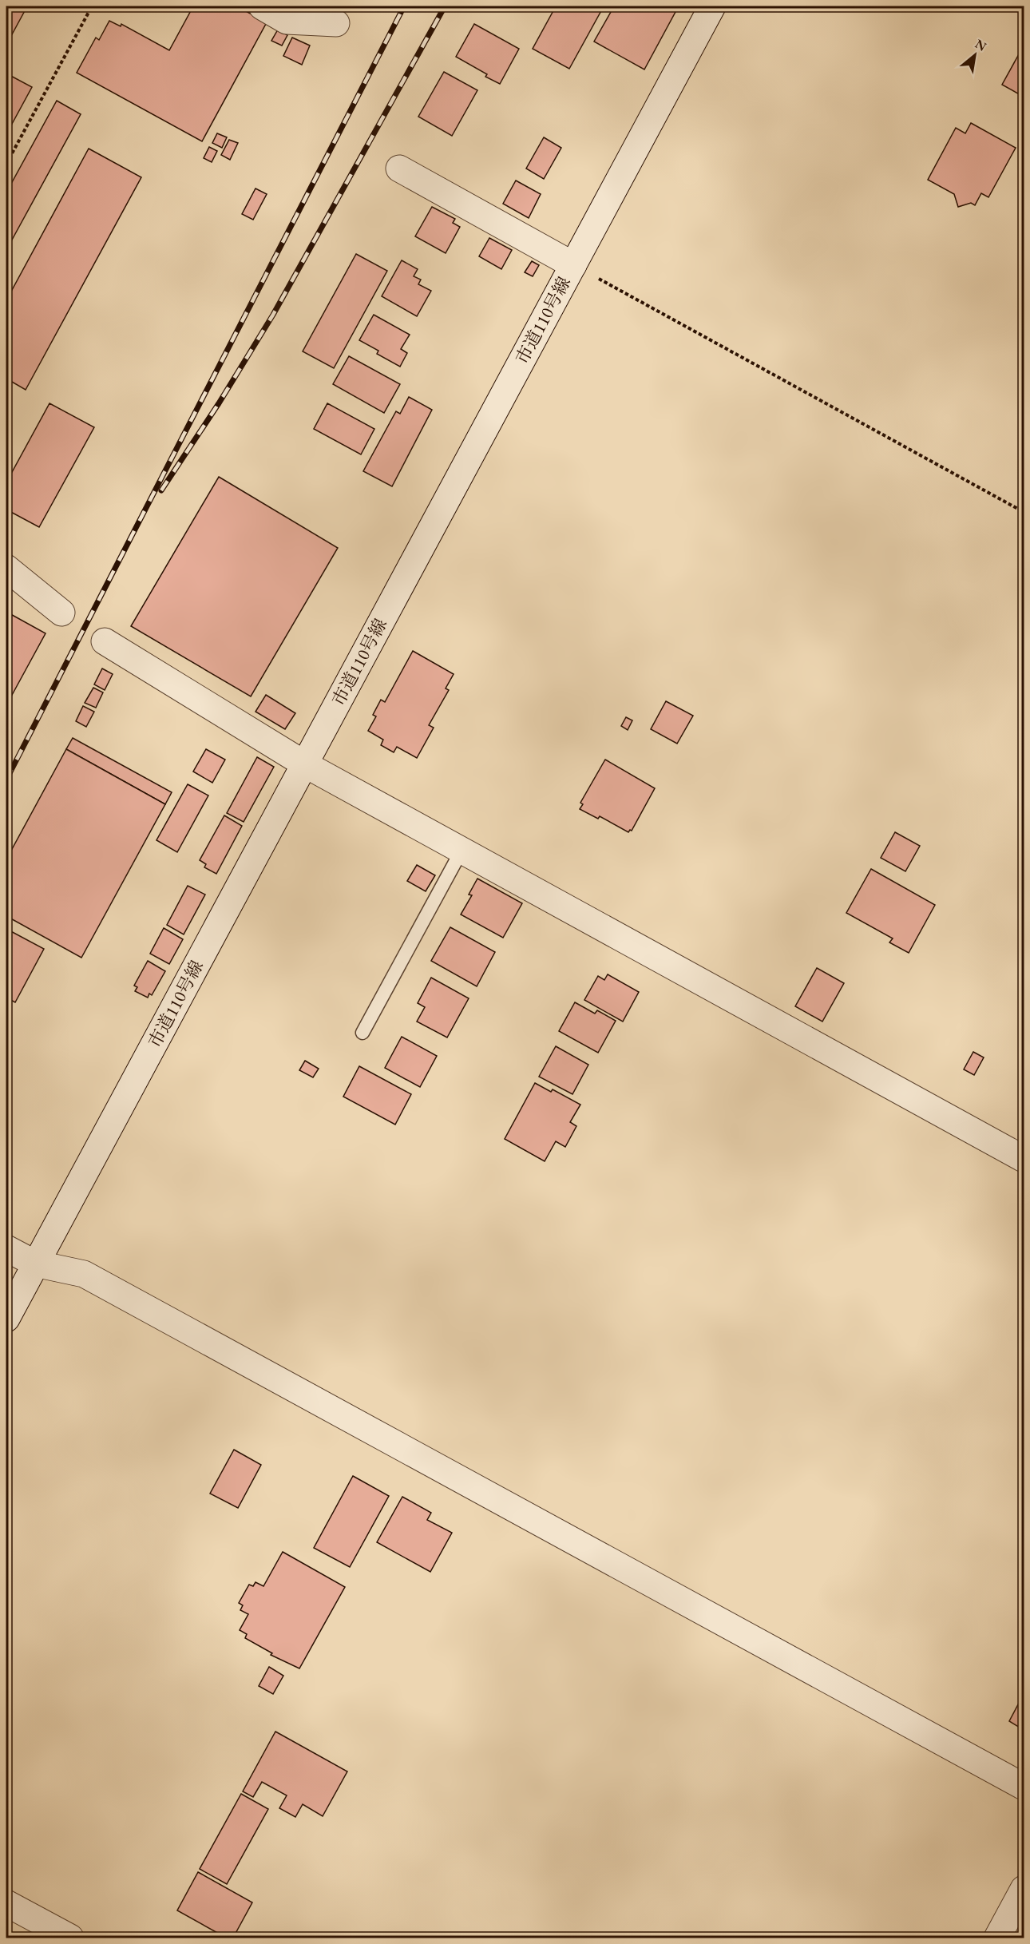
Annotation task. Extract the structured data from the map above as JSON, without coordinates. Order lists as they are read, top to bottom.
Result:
{
  "streets": {
    "street": ["市道110号線"]
  },
  "north": "top right"
}
